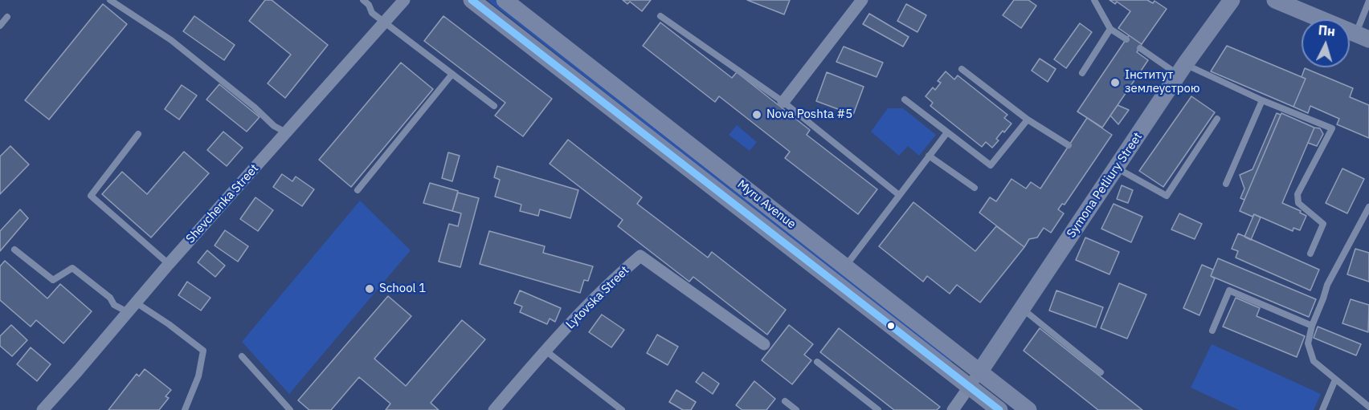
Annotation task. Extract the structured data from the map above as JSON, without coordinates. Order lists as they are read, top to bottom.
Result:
{
  "streets": {
    "street": [
      "Symona Petliury Street",
      "Shevchenka Street",
      "Myru Avenue",
      "Lytovska Street"
    ]
  },
  "crossings": [
    ["Symona Petliury Street", "Myru Avenue"]
  ],
  "places": ["Інститут землеустрою", "Nova Poshta #5", "School 1"],
  "north": "top"
}
